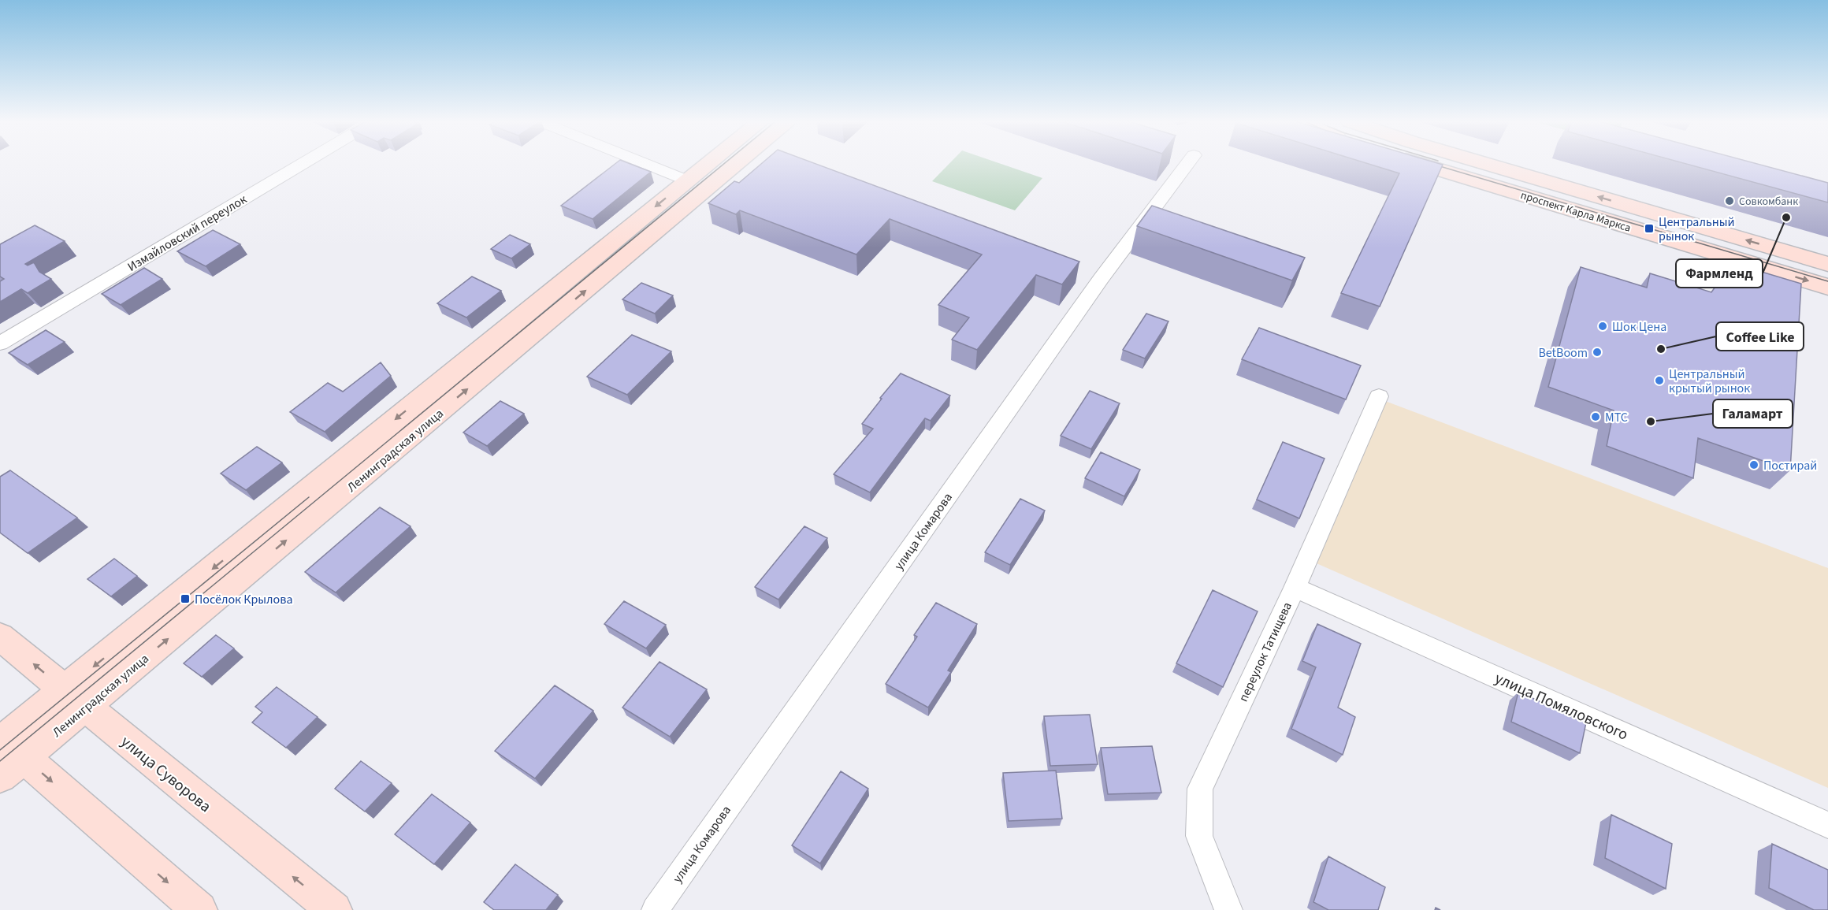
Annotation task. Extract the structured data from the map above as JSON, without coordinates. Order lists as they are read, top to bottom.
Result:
{
  "streets": {
    "main road": ["проспект Карла Маркса", "Ленинградская улица", "улица Суворова"],
    "street": [
      "Измайловский переулок",
      "улица Комарова",
      "переулок Татищева",
      "улица Помяловского"
    ]
  },
  "crossings": [
    ["Ленинградская улица", "улица Суворова"],
    ["переулок Татищева", "улица Помяловского"]
  ],
  "places": {
    "other": [
      "Совкомбанк",
      "Фармленд",
      "Шок Цена",
      "Coffee Like",
      "BetBoom",
      "Центральный крытый рынок",
      "МТС",
      "Галамарт",
      "Постирай"
    ],
    "transit": ["Центральный рынок", "Посёлок Крылова"]
  }
}
